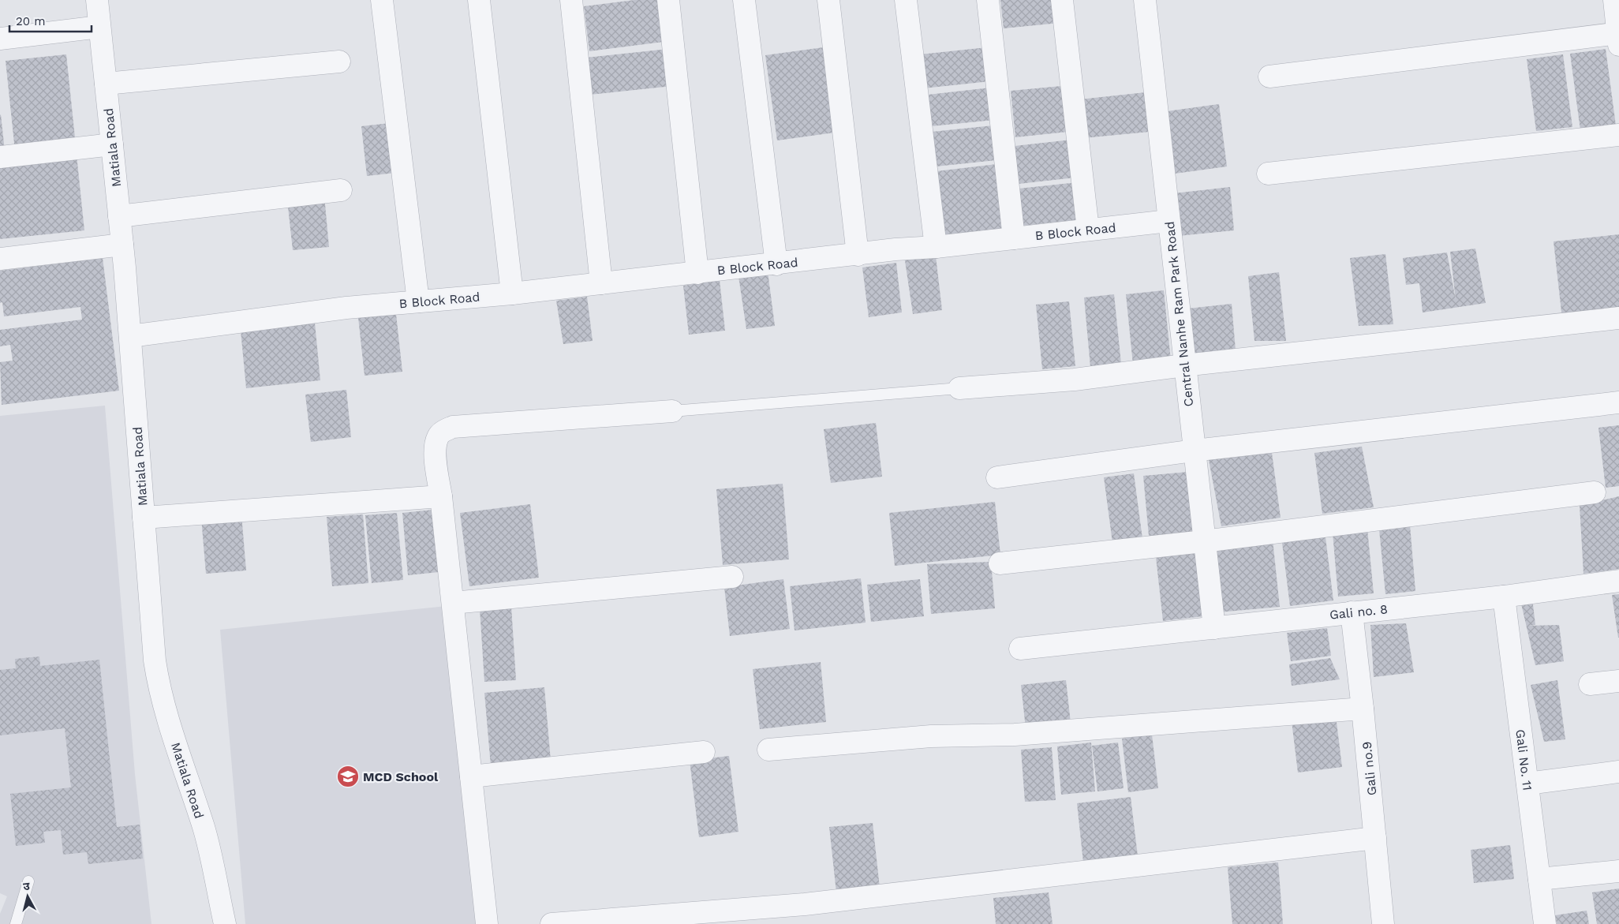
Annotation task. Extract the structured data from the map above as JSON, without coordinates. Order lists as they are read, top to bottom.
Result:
{
  "streets": {
    "street": [
      "Matiala Road",
      "B Block Road",
      "Central Nanhe Ram Park Road",
      "Gali no. 8",
      "Gali No. 11",
      "Gali no.9"
    ]
  },
  "crossings": [
    ["Matiala Road", "B Block Road"],
    ["B Block Road", "Central Nanhe Ram Park Road"],
    ["Central Nanhe Ram Park Road", "Gali no. 8"],
    ["Gali no. 8", "Gali No. 11"],
    ["Gali no. 8", "Gali no.9"]
  ],
  "places": {
    "school or university": ["MCD School"]
  },
  "scale_bar": "20 m",
  "north": "top"
}
